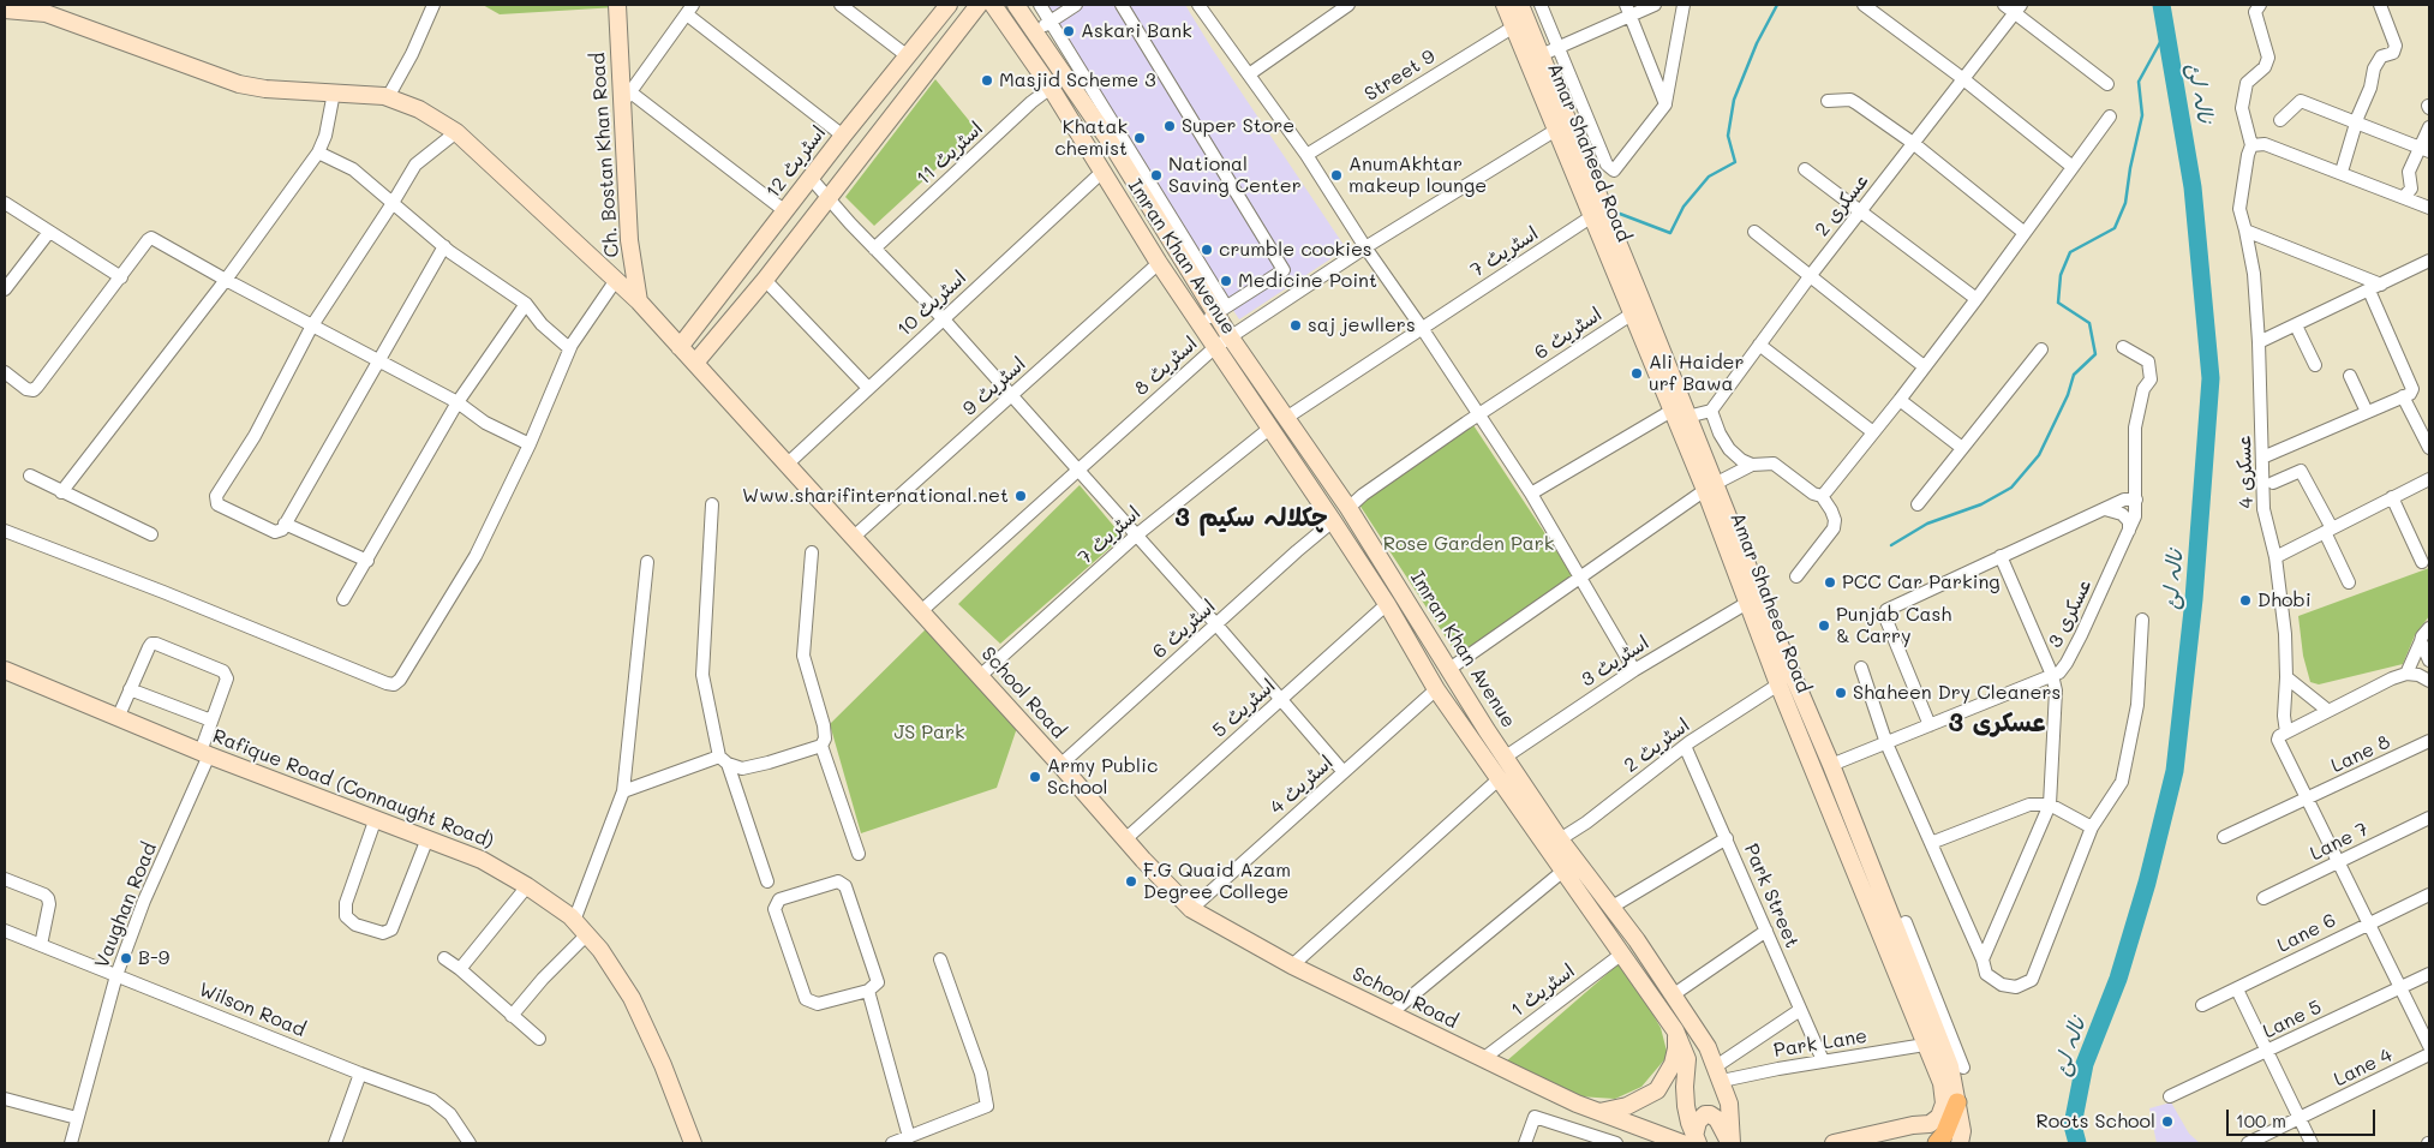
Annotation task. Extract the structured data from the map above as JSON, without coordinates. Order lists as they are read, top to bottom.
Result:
{
  "streets": {
    "main road": [
      "Amar Shaheed Road",
      "Ch. Bostan Khan Road",
      "اسٹریٹ 12",
      "Imran Khan Avenue",
      "School Road",
      "Rafique Road (Connaught Road)"
    ],
    "street": [
      "Street 9",
      "اسٹریٹ 11",
      "عسکری 2",
      "اسٹریٹ 7",
      "اسٹریٹ 10",
      "اسٹریٹ 6",
      "اسٹریٹ 8",
      "اسٹریٹ 9",
      "عسکری 4",
      "عسکری 3",
      "اسٹریٹ 3",
      "اسٹریٹ 5",
      "اسٹریٹ 2",
      "Lane 8",
      "اسٹریٹ 4",
      "Lane 7",
      "Park Street",
      "Vaughan Road",
      "Lane 6",
      "اسٹریٹ 1",
      "Wilson Road",
      "Lane 5",
      "Park Lane",
      "Lane 4"
    ]
  },
  "crossings": [
    ["Street 9", "Amar Shaheed Road"],
    ["Amar Shaheed Road", "اسٹریٹ 7"],
    ["Amar Shaheed Road", "اسٹریٹ 6"],
    ["Amar Shaheed Road", "اسٹریٹ 8"],
    ["Amar Shaheed Road", "عسکری 3"],
    ["Amar Shaheed Road", "اسٹریٹ 3"],
    ["Amar Shaheed Road", "اسٹریٹ 2"],
    ["Amar Shaheed Road", "Park Lane"],
    ["اسٹریٹ 11", "Imran Khan Avenue"],
    ["Ch. Bostan Khan Road", "School Road"],
    ["اسٹریٹ 12", "School Road"],
    ["اسٹریٹ 7", "Imran Khan Avenue"],
    ["اسٹریٹ 7", "School Road"],
    ["Imran Khan Avenue", "اسٹریٹ 10"],
    ["Imran Khan Avenue", "اسٹریٹ 6"],
    ["Imran Khan Avenue", "اسٹریٹ 8"],
    ["Imran Khan Avenue", "اسٹریٹ 9"],
    ["Imran Khan Avenue", "اسٹریٹ 3"],
    ["Imran Khan Avenue", "School Road"],
    ["Imran Khan Avenue", "اسٹریٹ 5"],
    ["Imran Khan Avenue", "اسٹریٹ 2"],
    ["Imran Khan Avenue", "اسٹریٹ 4"],
    ["Imran Khan Avenue", "اسٹریٹ 1"],
    ["Imran Khan Avenue", "Park Lane"],
    ["اسٹریٹ 10", "School Road"],
    ["اسٹریٹ 6", "School Road"],
    ["اسٹریٹ 8", "School Road"],
    ["اسٹریٹ 9", "School Road"],
    ["عسکری 4", "Lane 8"],
    ["School Road", "اسٹریٹ 5"],
    ["School Road", "اسٹریٹ 4"],
    ["School Road", "اسٹریٹ 1"],
    ["اسٹریٹ 2", "Park Street"],
    ["Rafique Road (Connaught Road)", "Vaughan Road"],
    ["Park Street", "Park Lane"],
    ["Vaughan Road", "Wilson Road"]
  ],
  "districts": ["چکلالہ سکیم 3", "عسکری 3"],
  "water": ["نالہ لئ"],
  "parks": ["Rose Garden Park", "JS Park"],
  "places": [
    "Askari Bank",
    "Masjid Scheme 3",
    "Super Store",
    "Khatak chemist",
    "National Saving Center",
    "AnumAkhtar makeup lounge",
    "crumble cookies",
    "Medicine Point",
    "saj jewllers",
    "Ali Haider urf Bawa",
    "Www.sharifinternational.net",
    "PCC Car Parking",
    "Dhobi",
    "Punjab Cash & Carry",
    "Shaheen Dry Cleaners",
    "Army Public School",
    "F.G Quaid Azam Degree College",
    "B-9",
    "Roots School"
  ],
  "scale_bar": "100 m"
}
